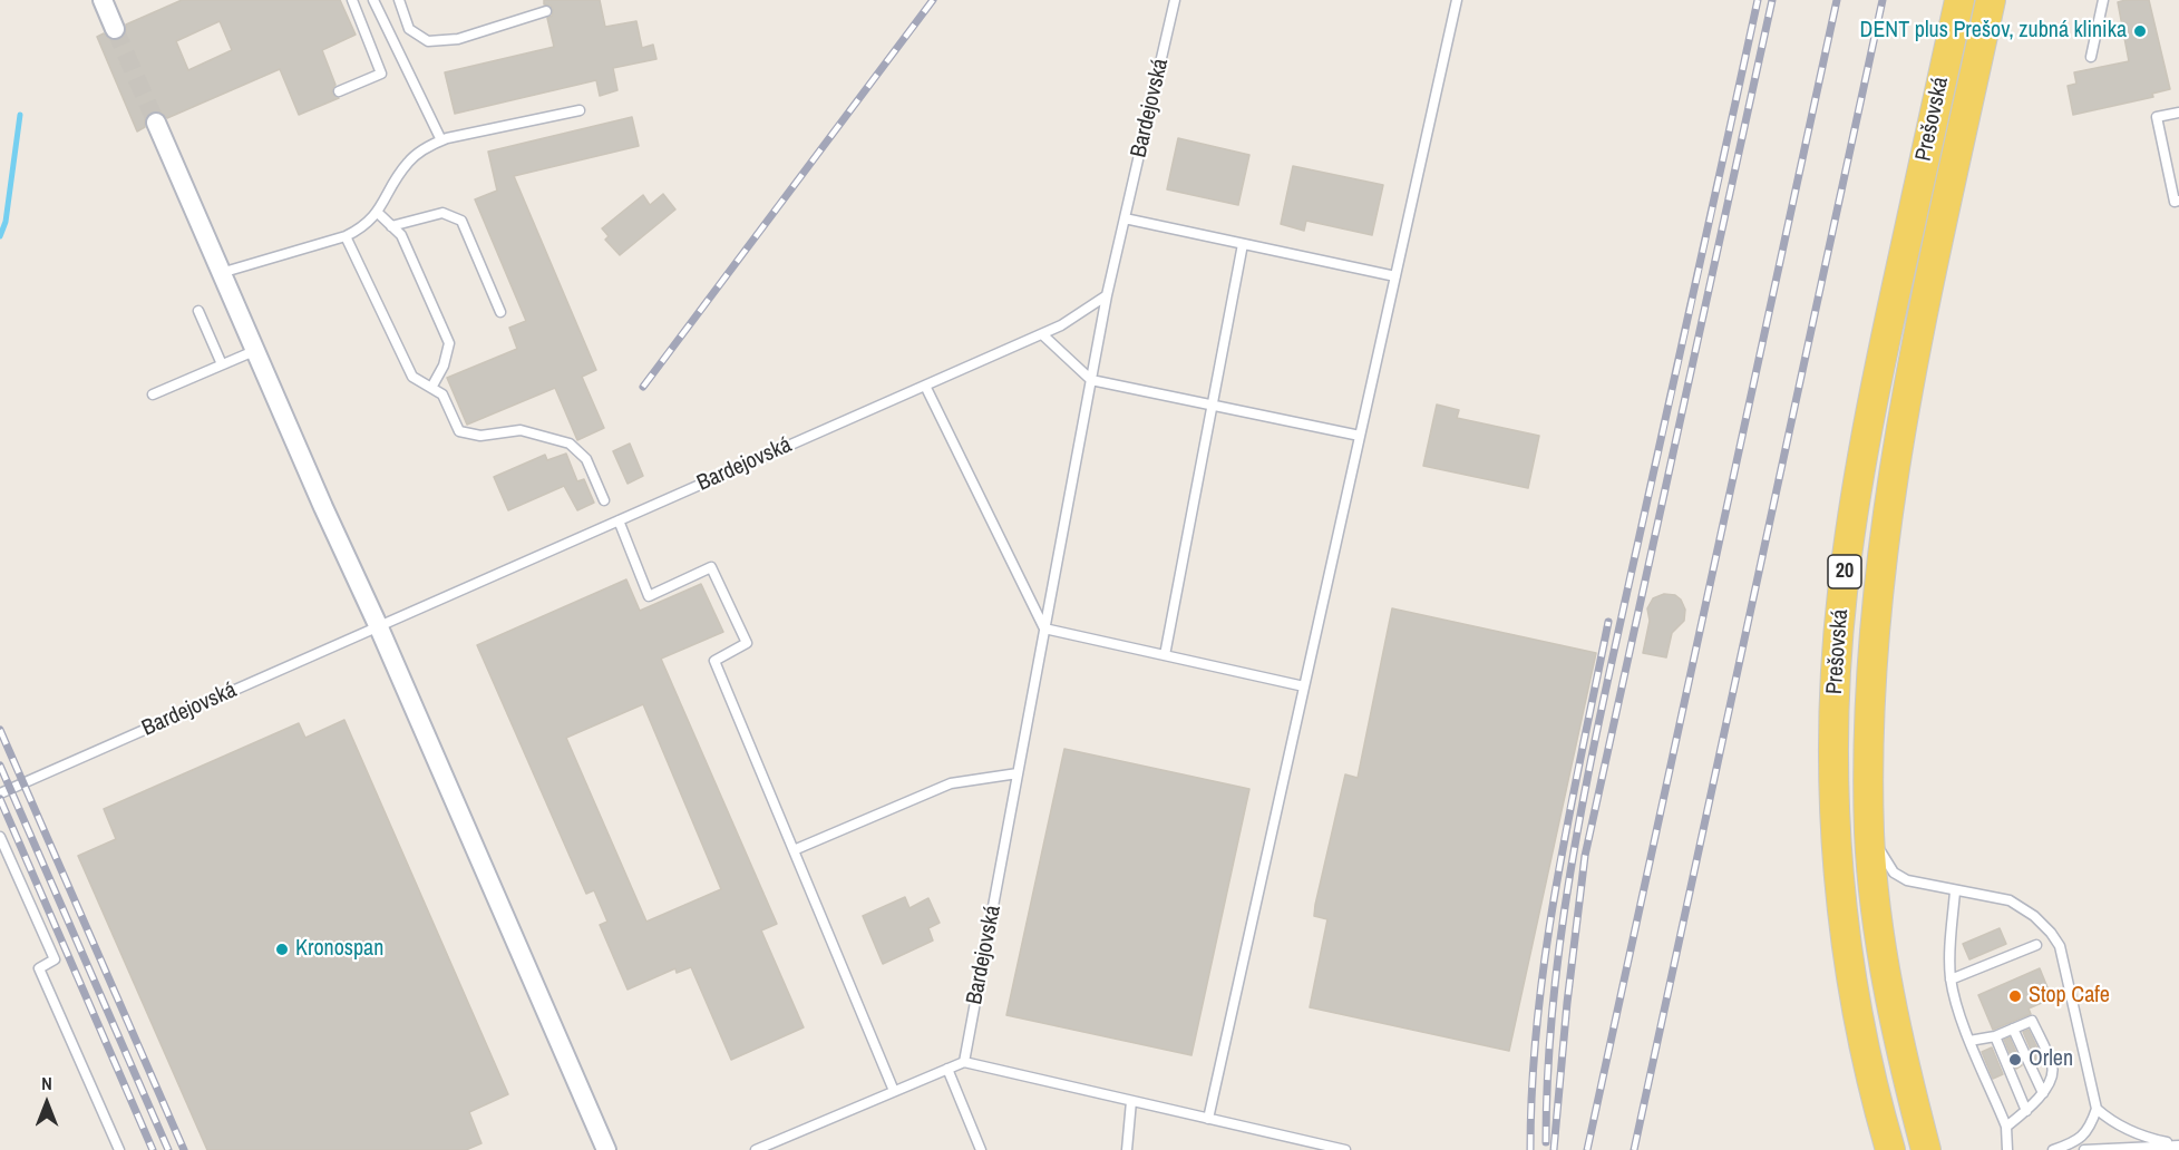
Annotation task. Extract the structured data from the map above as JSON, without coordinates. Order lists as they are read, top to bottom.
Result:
{
  "streets": {
    "main road": ["Prešovská", "20"],
    "lane": ["Bardejovská"]
  },
  "places": [
    "DENT plus Prešov, zubná klinika",
    "Kronospan",
    "Stop Cafe",
    "Orlen"
  ],
  "north": "top"
}
